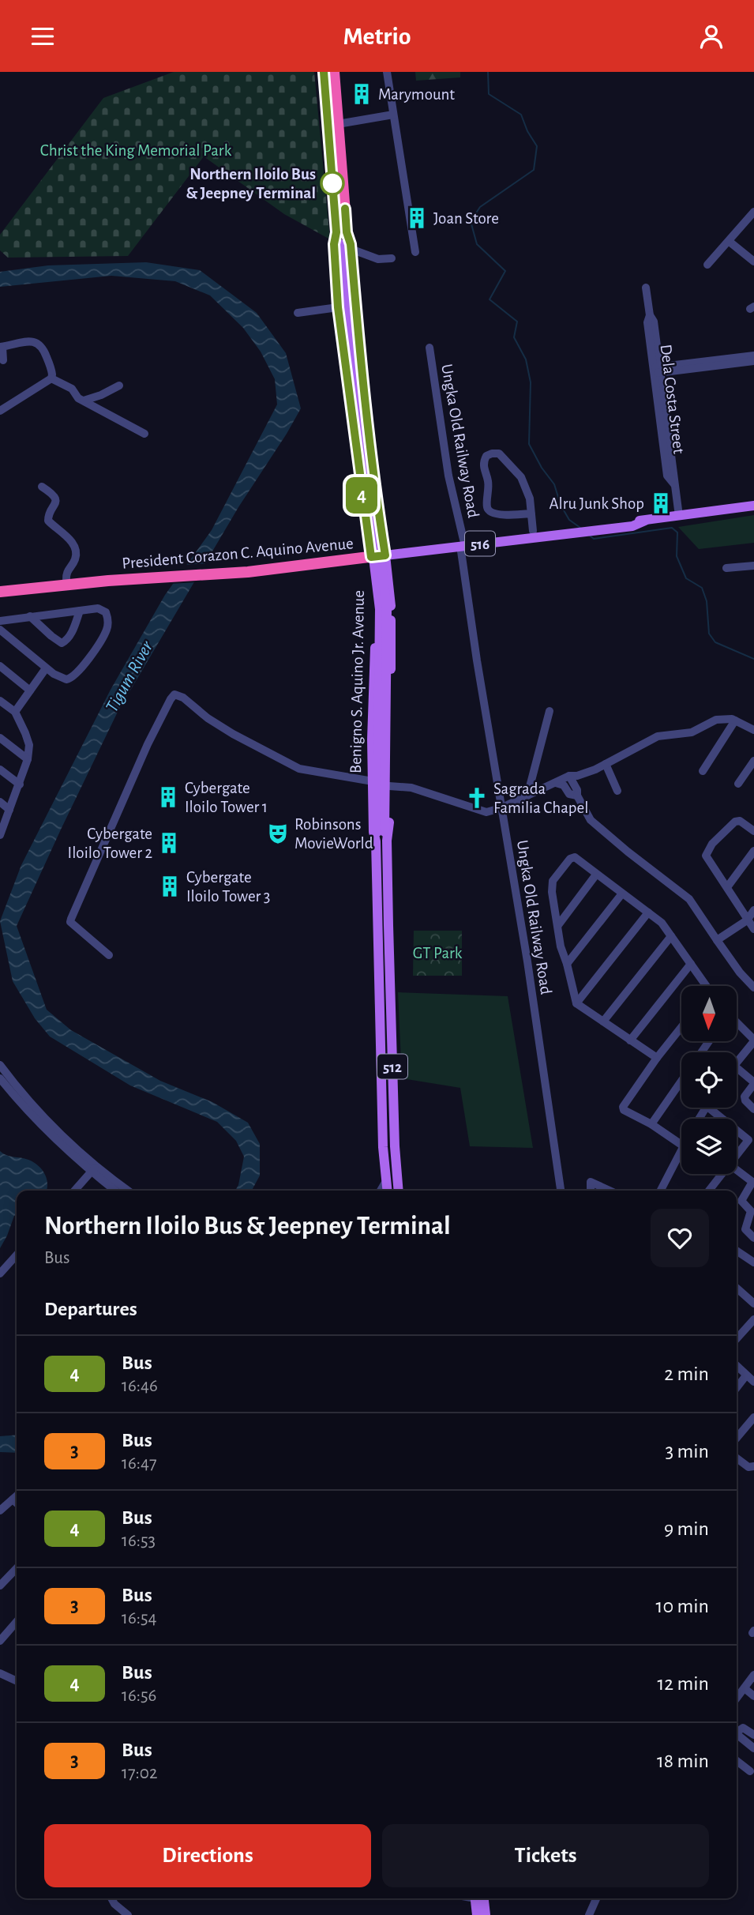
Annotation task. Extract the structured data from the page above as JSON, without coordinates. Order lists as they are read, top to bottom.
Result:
{
  "streets": {
    "highway": [
      "516",
      "President Corazon C. Aquino Avenue",
      "Benigno S. Aquino Jr. Avenue",
      "512"
    ],
    "street": ["Dela Costa Street", "Ungka Old Railway Road"]
  },
  "crossings": [
    ["Dela Costa Street", "President Corazon C. Aquino Avenue"],
    ["Ungka Old Railway Road", "President Corazon C. Aquino Avenue"],
    ["President Corazon C. Aquino Avenue", "Benigno S. Aquino Jr. Avenue"],
    ["Benigno S. Aquino Jr. Avenue", "512"]
  ],
  "water": ["Tigum River"],
  "parks": ["Christ the King Memorial Park", "GT Park"],
  "places": {
    "building": [
      "Marymount",
      "Joan Store",
      "Alru Junk Shop",
      "Cybergate Iloilo Tower 1",
      "Cybergate Iloilo Tower 2",
      "Cybergate Iloilo Tower 3"
    ],
    "other": ["Northern Iloilo Bus & Jeepney Terminal"],
    "church": ["Sagrada Familia Chapel"],
    "theatre": ["Robinsons MovieWorld"]
  },
  "lines": ["bus line 4"],
  "north": "bottom",
  "page": {
    "header": "Metrio",
    "on_map": "4",
    "heading": [
      ["Northern Iloilo Bus & Jeepney Terminal", "Bus"],
      "Departures"
    ],
    "list": [
      {
        "mark": "4",
        "name": "Bus",
        "note": "16:46",
        "value": "2 min"
      },
      {
        "mark": "3",
        "name": "Bus",
        "note": "16:47",
        "value": "3 min"
      },
      {
        "mark": "4",
        "name": "Bus",
        "note": "16:53",
        "value": "9 min"
      },
      {
        "mark": "3",
        "name": "Bus",
        "note": "16:54",
        "value": "10 min"
      },
      {
        "mark": "4",
        "name": "Bus",
        "note": "16:56",
        "value": "12 min"
      },
      {
        "mark": "3",
        "name": "Bus",
        "note": "17:02",
        "value": "18 min"
      }
    ],
    "buttons": ["Directions", "Tickets"]
  }
}
